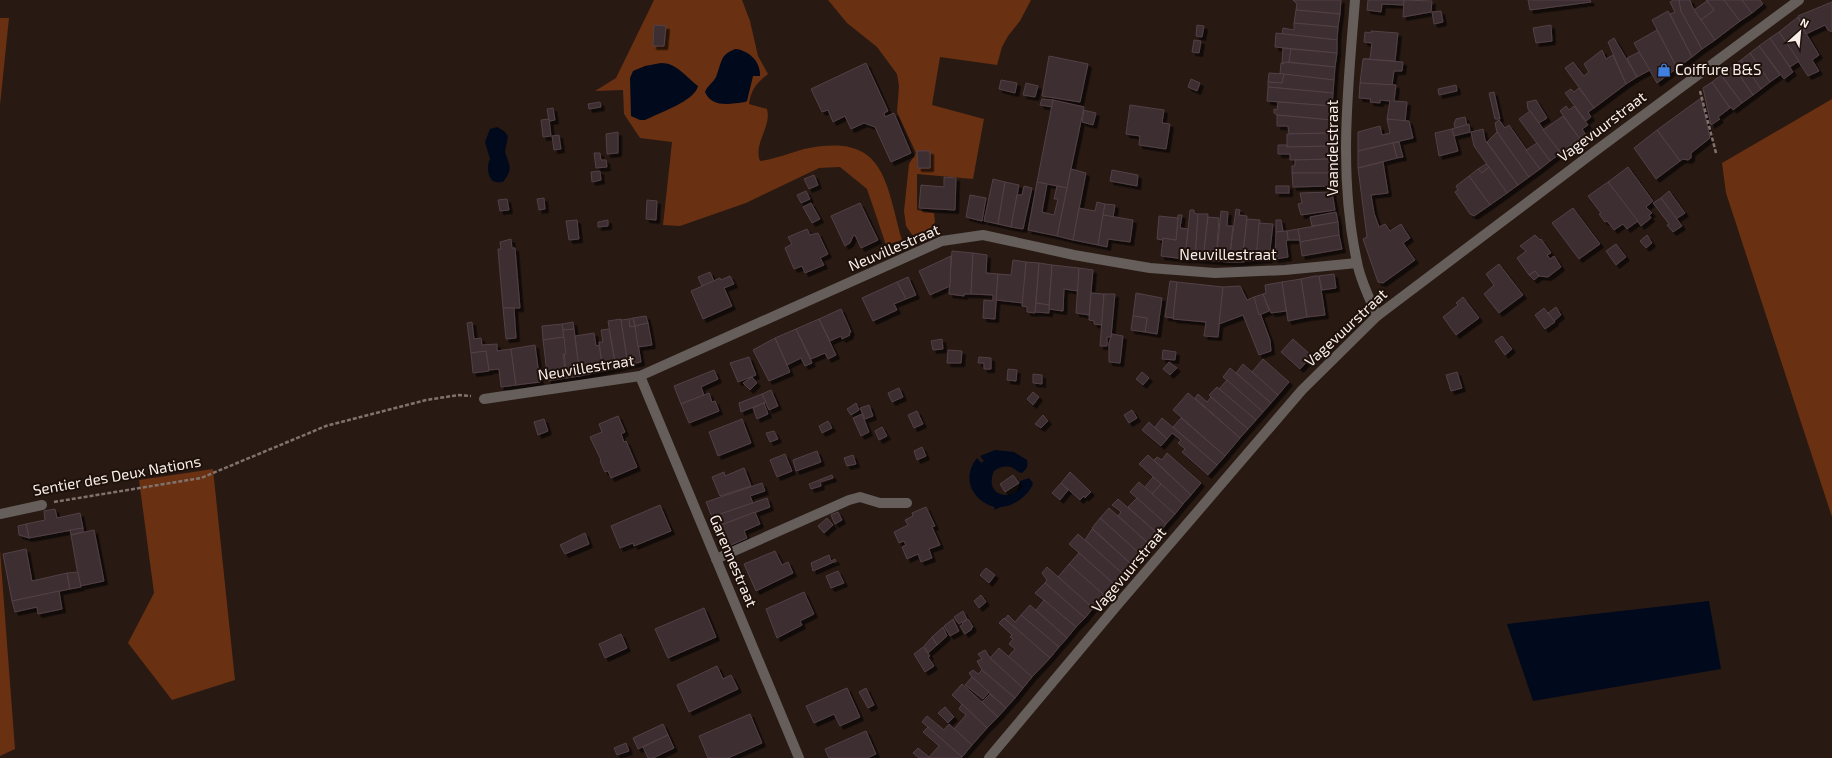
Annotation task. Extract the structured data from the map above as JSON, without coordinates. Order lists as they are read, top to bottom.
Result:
{
  "streets": {
    "street": [
      "Vagevuurstraat",
      "Vaandelstraat",
      "Neuvillestraat",
      "Sentier des Deux Nations",
      "Garennestraat"
    ]
  },
  "crossings": [
    ["Vagevuurstraat", "Vaandelstraat"],
    ["Vaandelstraat", "Neuvillestraat"],
    ["Neuvillestraat", "Sentier des Deux Nations"],
    ["Neuvillestraat", "Garennestraat"]
  ],
  "places": {
    "shop": ["Coiffure B&S"]
  },
  "north": "top right"
}
